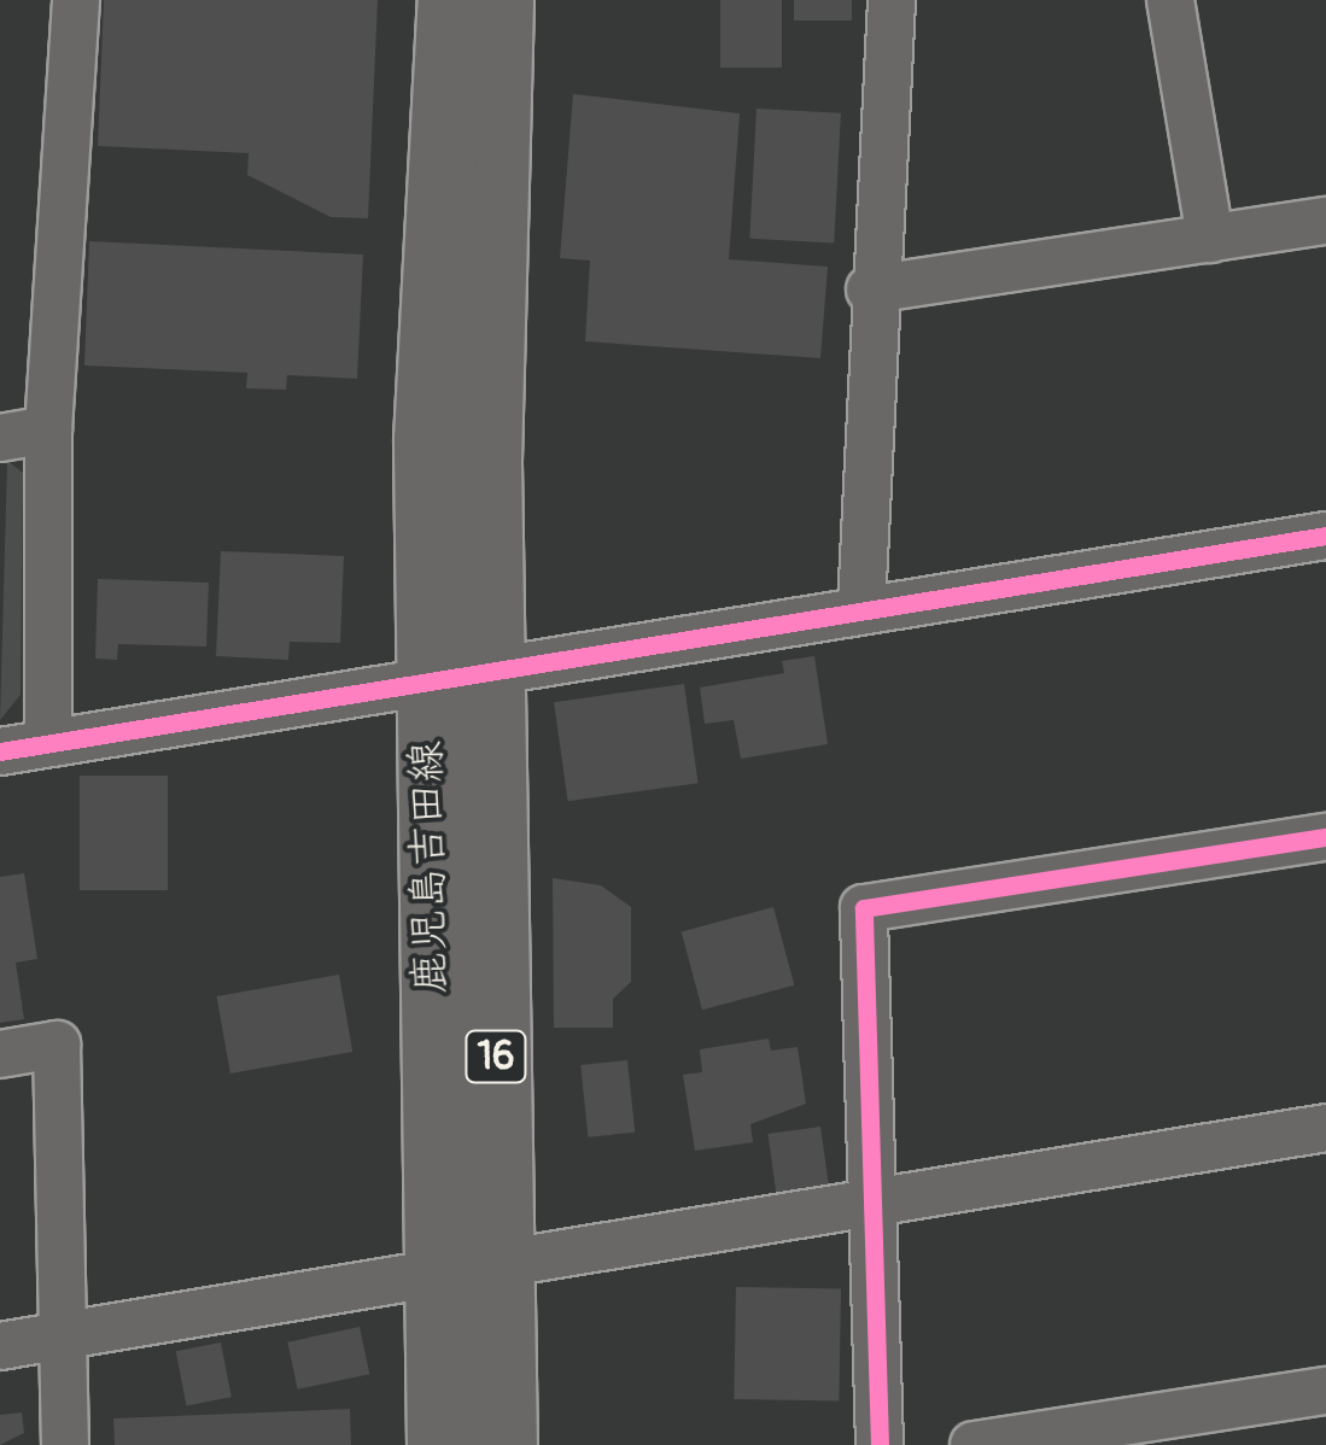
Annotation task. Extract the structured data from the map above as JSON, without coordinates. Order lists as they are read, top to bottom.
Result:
{
  "streets": {
    "main road": ["鹿児島吉田線", "16"]
  }
}
